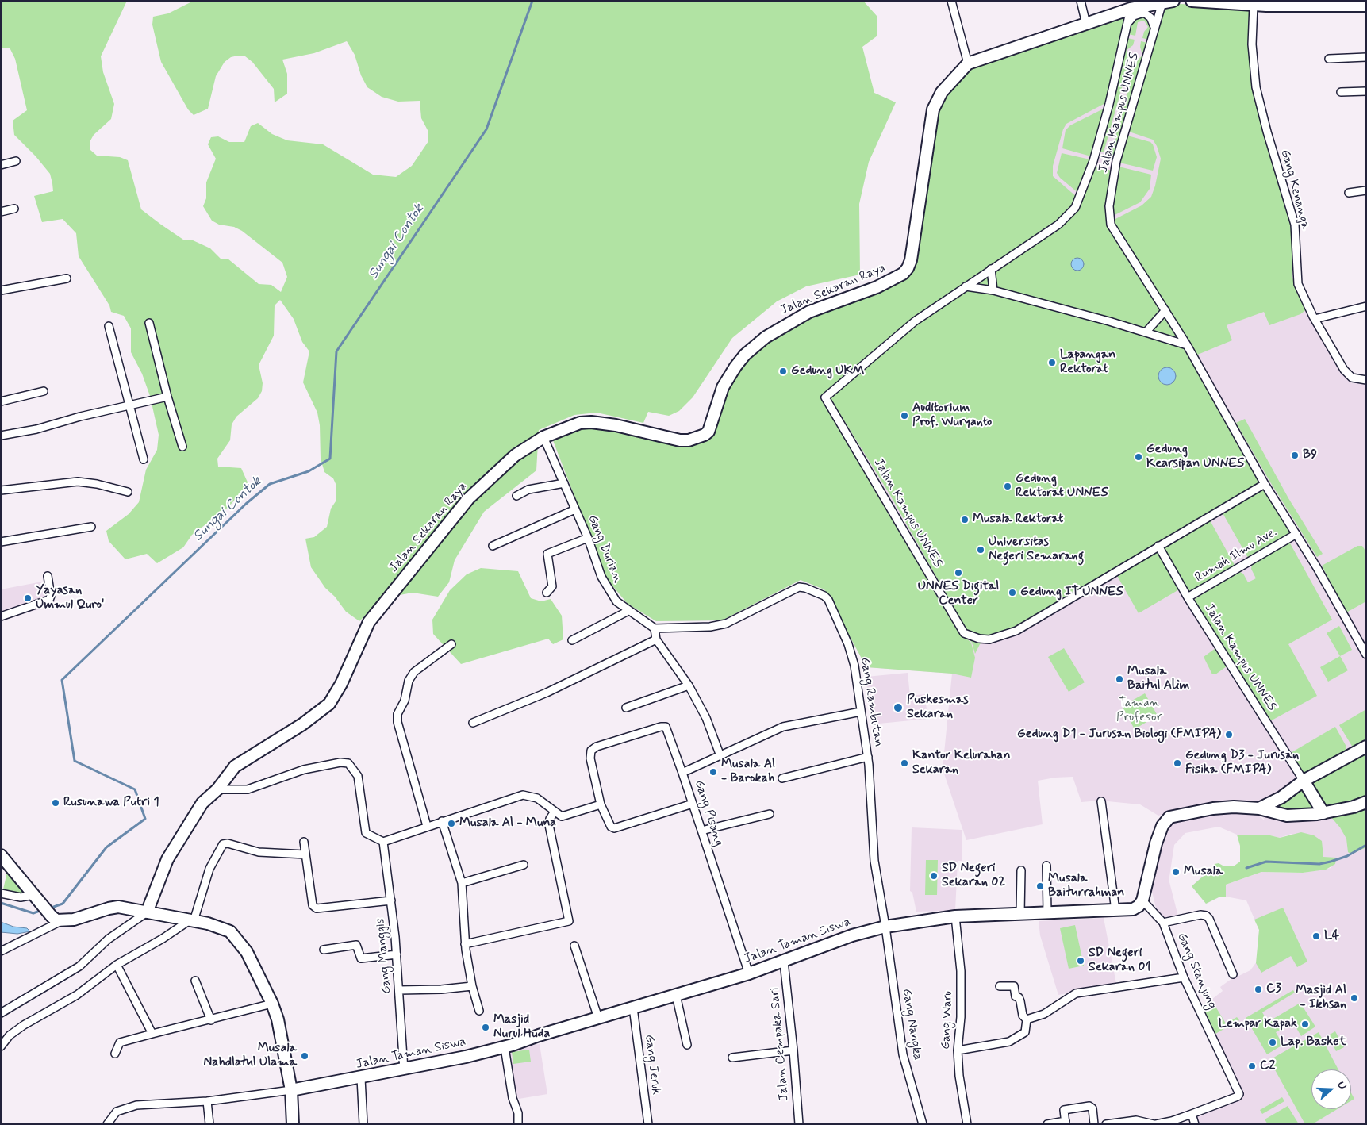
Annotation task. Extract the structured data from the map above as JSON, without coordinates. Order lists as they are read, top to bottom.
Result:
{
  "streets": {
    "main road": ["Jalan Sekaran Raya", "Jalan Taman Siswa"],
    "street": [
      "Jalan Kampus UNNES",
      "Gang Kenanga",
      "Gang Durian",
      "Rumah Ilmu Ave.",
      "Gang Rambutan",
      "Gang Pisang",
      "Gang Manggis",
      "Gang Stanjung",
      "Gang Waru",
      "Gang Nangka",
      "Jalan Cempaka Sari",
      "Gang Jeruk"
    ]
  },
  "crossings": [
    ["Jalan Kampus UNNES", "Rumah Ilmu Ave."],
    ["Jalan Sekaran Raya", "Gang Durian"],
    ["Gang Durian", "Gang Rambutan"],
    ["Gang Rambutan", "Gang Pisang"],
    ["Gang Rambutan", "Jalan Taman Siswa"],
    ["Gang Rambutan", "Gang Nangka"],
    ["Gang Pisang", "Jalan Taman Siswa"],
    ["Jalan Taman Siswa", "Gang Manggis"],
    ["Jalan Taman Siswa", "Gang Stanjung"],
    ["Jalan Taman Siswa", "Gang Waru"],
    ["Jalan Taman Siswa", "Gang Nangka"],
    ["Jalan Taman Siswa", "Jalan Cempaka Sari"],
    ["Jalan Taman Siswa", "Gang Jeruk"]
  ],
  "water": ["Sungai Contok"],
  "parks": ["Taman Profesor"],
  "places": [
    "Lapangan Rektorat",
    "Gedung UKM",
    "Auditorium Prof. Wuryanto",
    "B9",
    "Gedung Kearsipan UNNES",
    "Gedung Rektorat UNNES",
    "Musala Rektorat",
    "Universitas Negeri Semarang",
    "UNNES Digital Center",
    "Gedung IT UNNES",
    "Yayasan Ummul Quro'",
    "Musala Baitul Alim",
    "Puskesmas Sekaran",
    "Gedung D1 - Jurusan Biologi (FMIPA)",
    "Kantor Kelurahan Sekaran",
    "Gedung D3 - Jurusan Fisika (FMIPA)",
    "Musala Al - Barokah",
    "Rusunawa Putri 1",
    "Musala Al - Muna",
    "Musala",
    "SD Negeri Sekaran 02",
    "Musala Baiturrahman",
    "L4",
    "SD Negeri Sekaran 01",
    "C3",
    "Masjid Al - Ikhsan",
    "Lempar Kapak",
    "Masjid Nurul Huda",
    "Lap. Basket",
    "Musala Nahdlatul Ulama",
    "C2"
  ],
  "north": "right"
}
